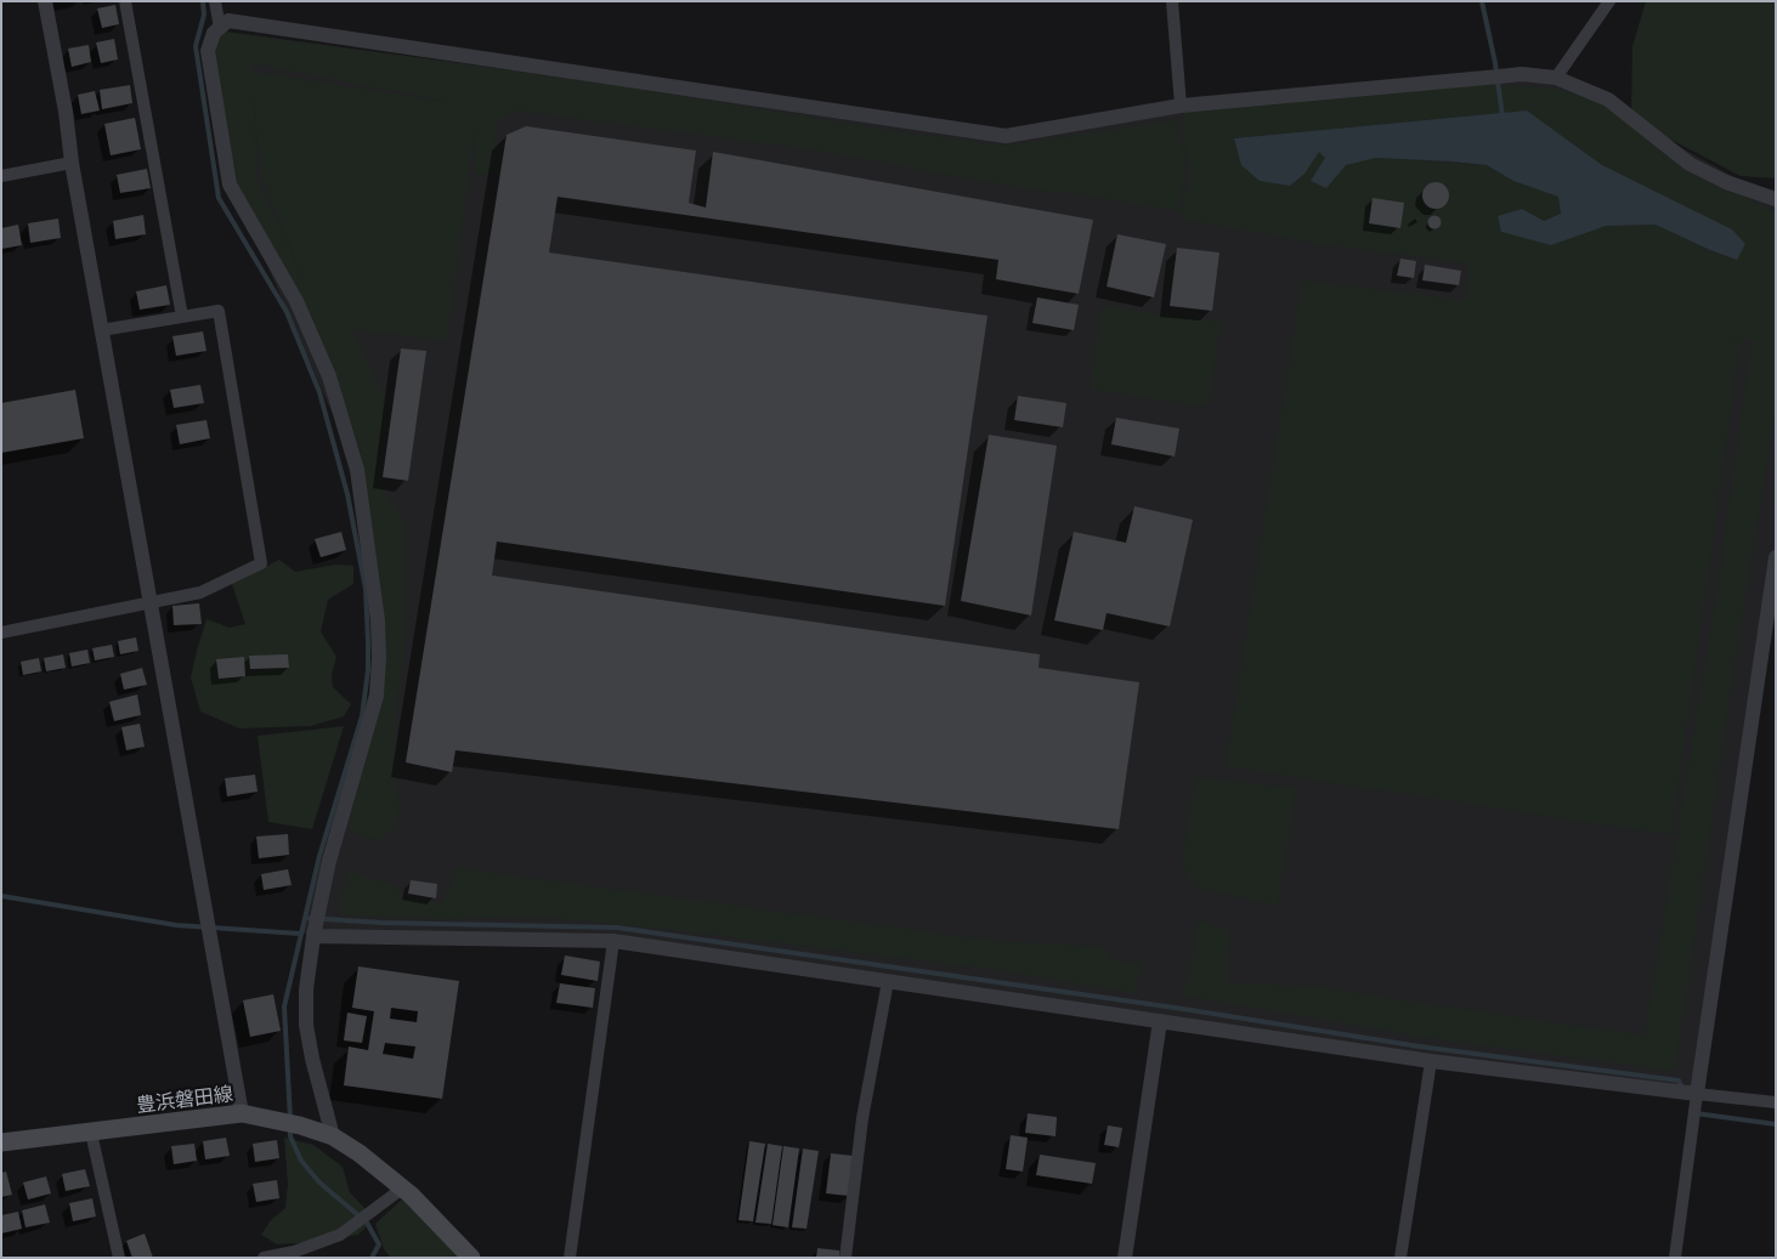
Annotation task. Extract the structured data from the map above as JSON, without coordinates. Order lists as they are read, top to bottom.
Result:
{
  "streets": {
    "main road": ["豊浜磐田線"]
  }
}
